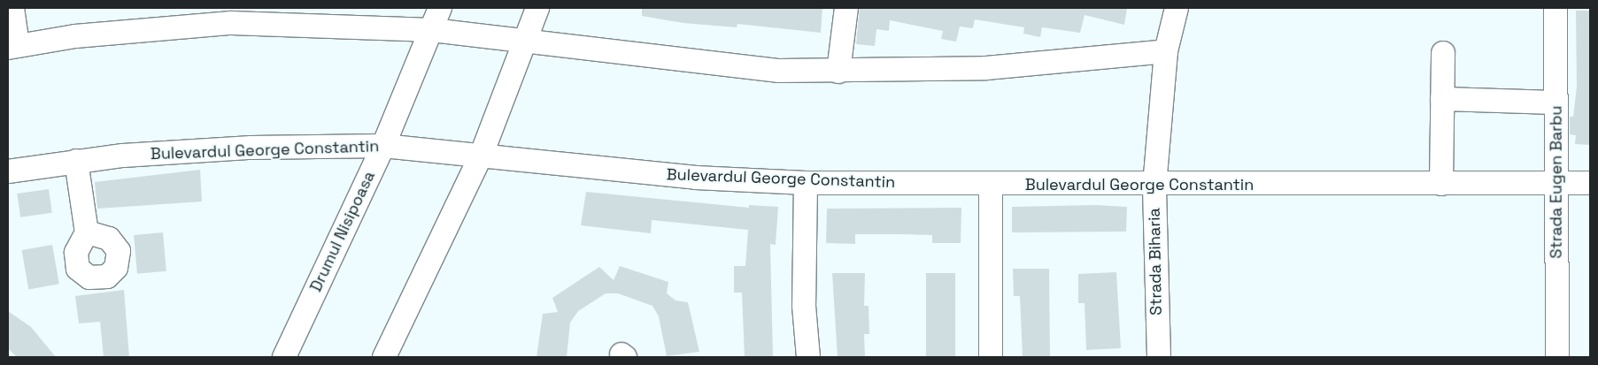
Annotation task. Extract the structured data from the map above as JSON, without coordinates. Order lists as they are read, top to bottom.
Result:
{
  "streets": {
    "street": [
      "Bulevardul George Constantin",
      "Strada Eugen Barbu",
      "Drumul Nisipoasa",
      "Strada Biharia"
    ]
  },
  "crossings": [
    ["Bulevardul George Constantin", "Strada Eugen Barbu"],
    ["Bulevardul George Constantin", "Drumul Nisipoasa"],
    ["Bulevardul George Constantin", "Strada Biharia"]
  ]
}
